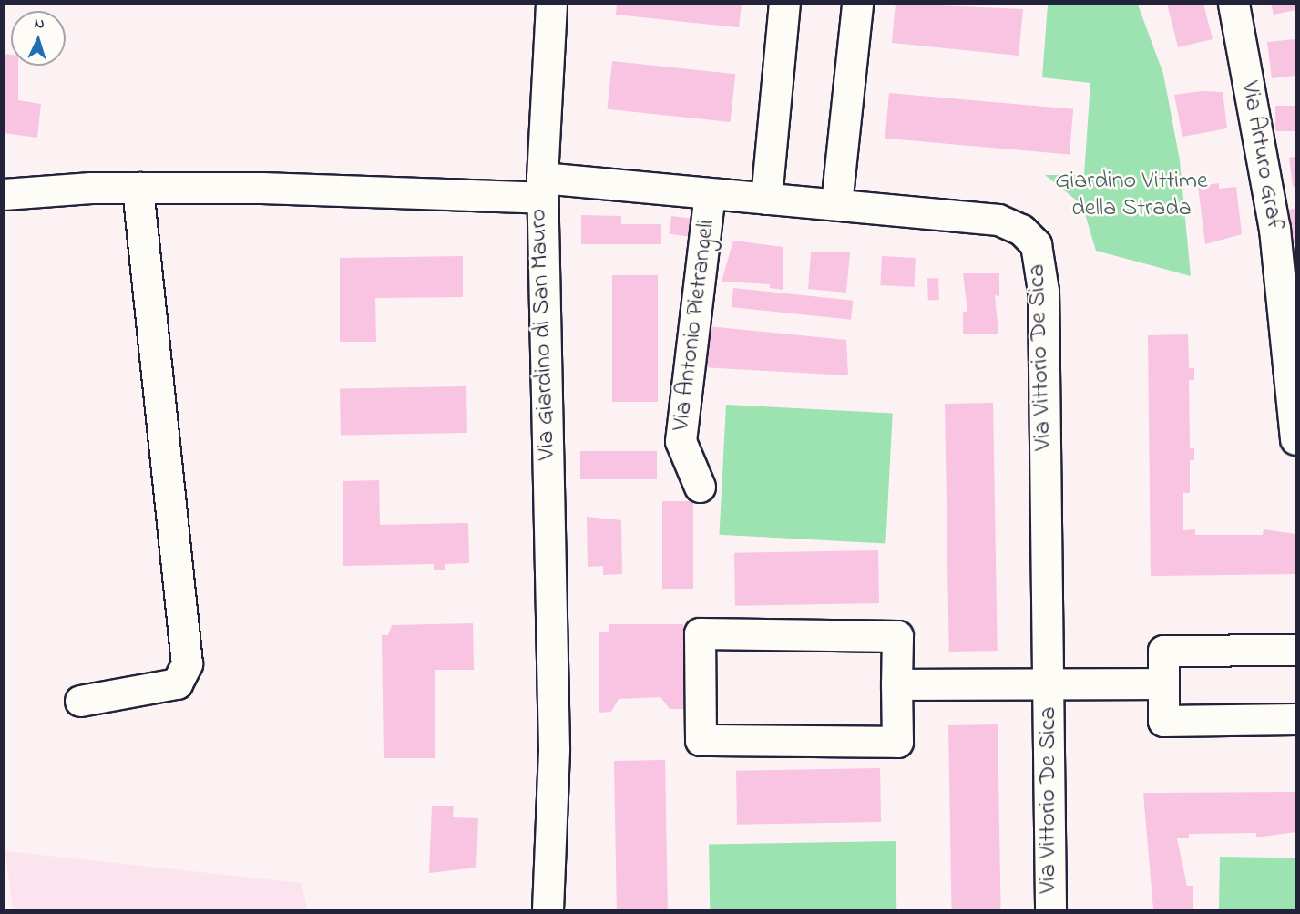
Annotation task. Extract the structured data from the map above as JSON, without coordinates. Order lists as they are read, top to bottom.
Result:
{
  "streets": {
    "street": [
      "Via Arturo Graf",
      "Via Antonio Pietrangeli",
      "Via Giardino di San Mauro",
      "Via Vittorio De Sica"
    ]
  },
  "crossings": [
    ["Via Antonio Pietrangeli", "Via Vittorio De Sica"],
    ["Via Giardino di San Mauro", "Via Vittorio De Sica"]
  ],
  "parks": ["Giardino Vittime della Strada"],
  "north": "top"
}
